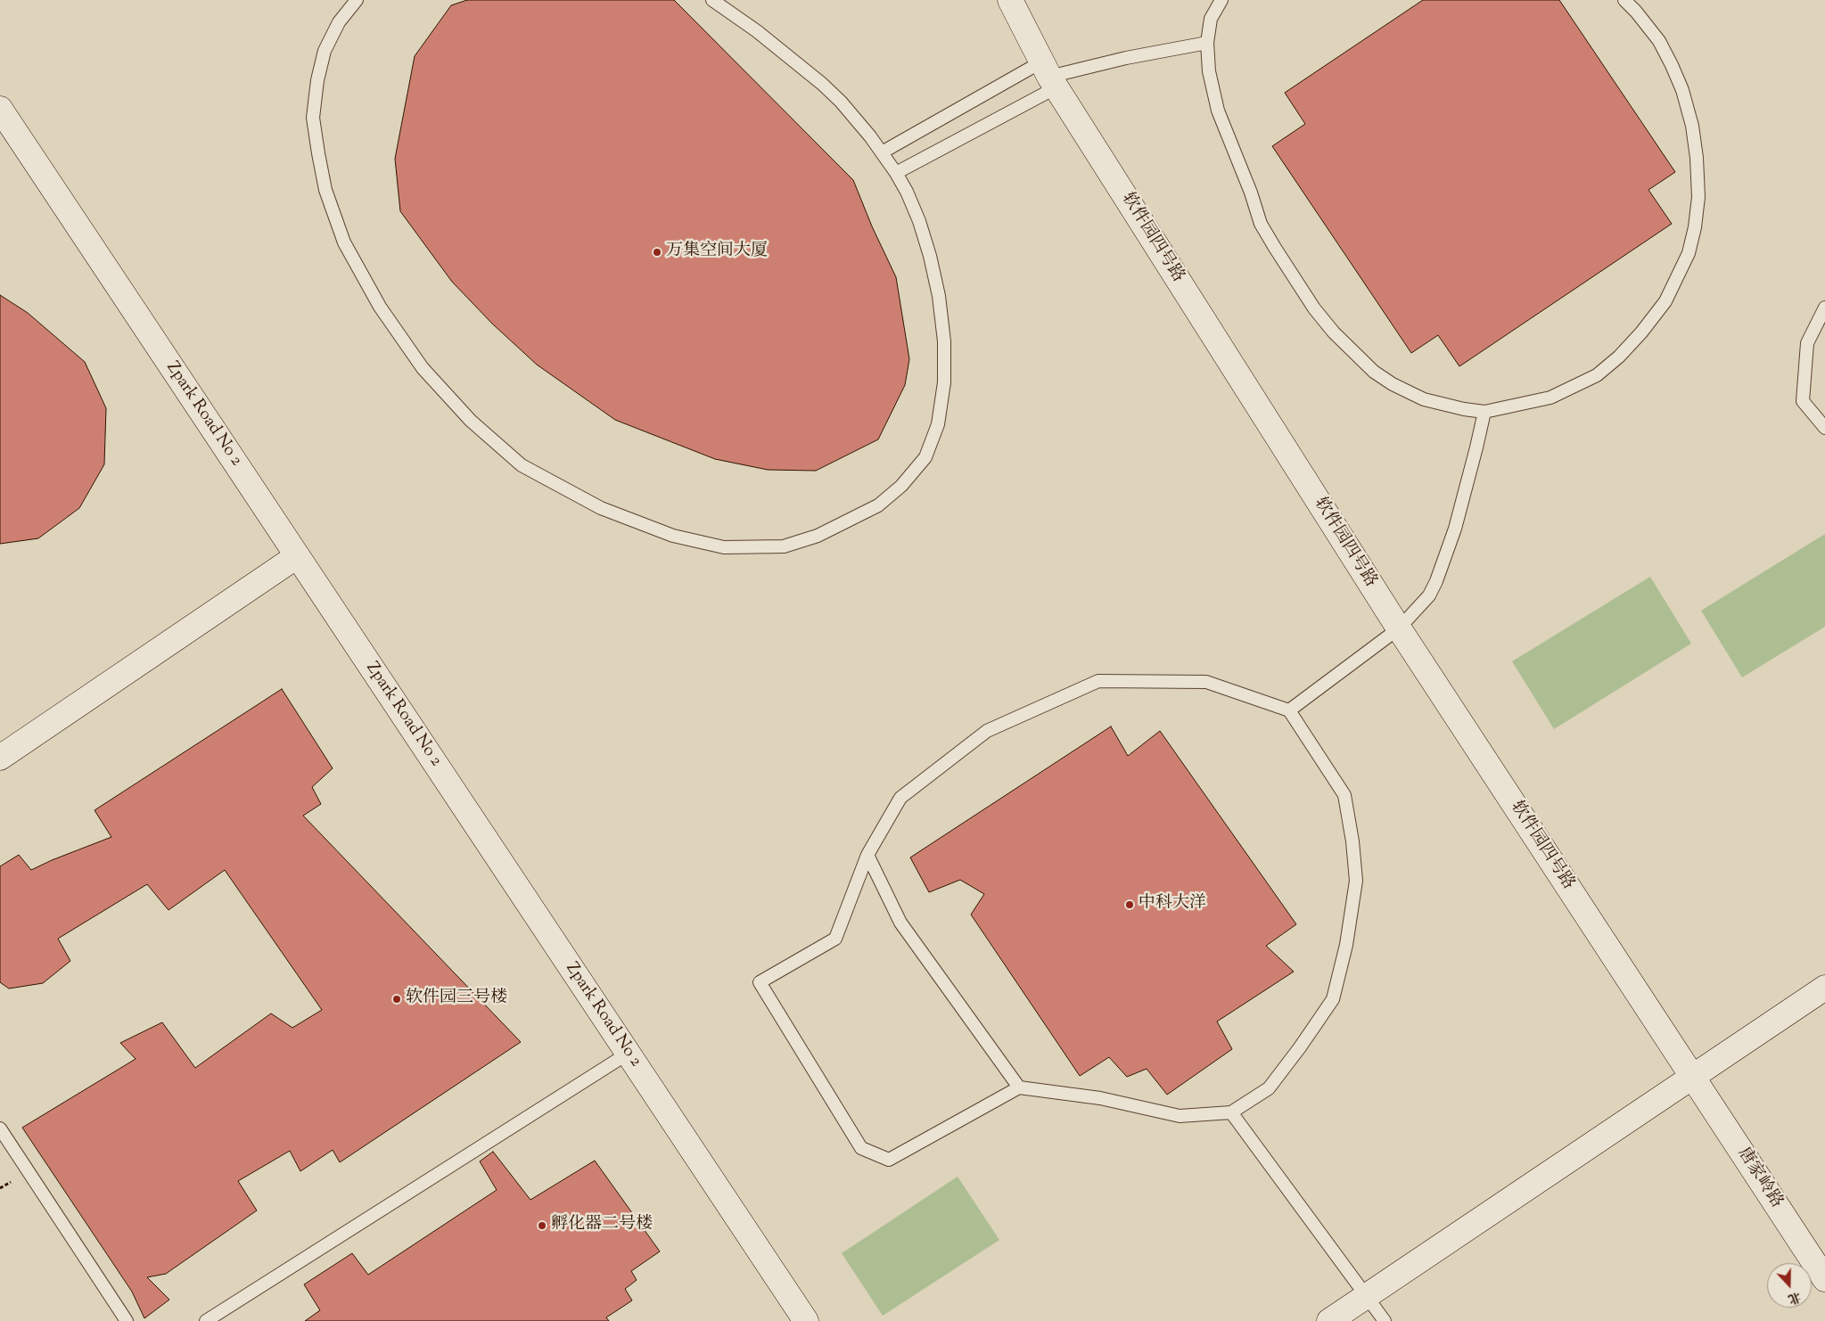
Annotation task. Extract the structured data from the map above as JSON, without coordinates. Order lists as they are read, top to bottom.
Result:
{
  "streets": {
    "street": ["软件园四号路", "Zpark Road No 2", "唐家岭路"]
  },
  "crossings": [
    ["软件园四号路", "唐家岭路"]
  ],
  "places": [
    "万集空间大厦",
    "中科大洋",
    "软件园三号楼",
    "孵化器二号楼"
  ],
  "north": "bottom"
}
